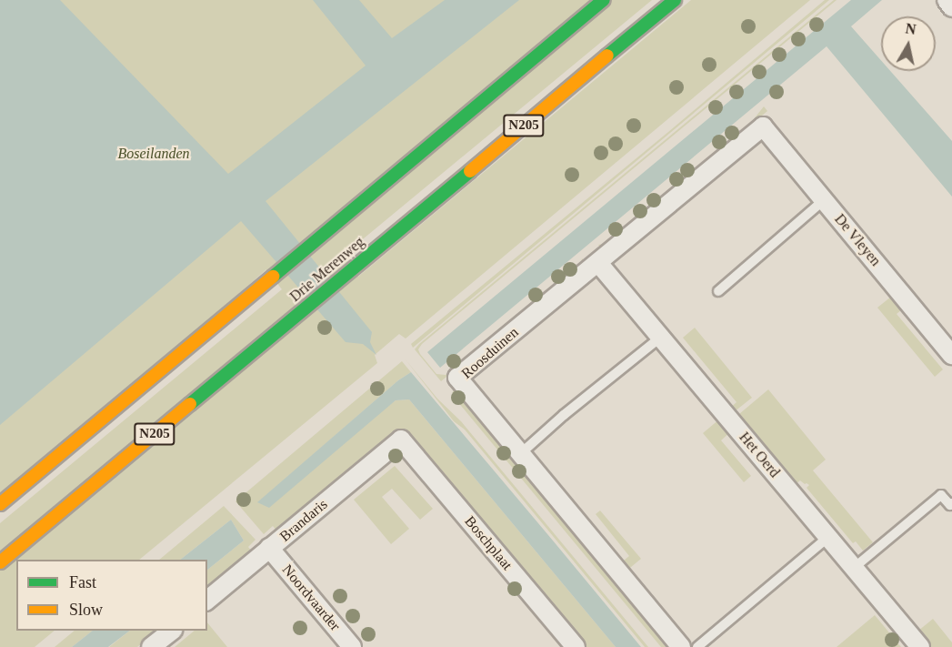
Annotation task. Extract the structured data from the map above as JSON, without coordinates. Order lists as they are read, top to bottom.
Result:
{
  "streets": {
    "highway": ["N205", "Drie Merenweg"],
    "street": [
      "De Vleyen",
      "Roosduinen",
      "Het Oerd",
      "Brandaris",
      "Boschplaat",
      "Noordvaarder"
    ]
  },
  "crossings": [
    ["De Vleyen", "Roosduinen"],
    ["Roosduinen", "Het Oerd"],
    ["Brandaris", "Boschplaat"],
    ["Brandaris", "Noordvaarder"]
  ],
  "parks": ["Boseilanden"],
  "legend": ["Fast", "Slow"],
  "north": "top"
}
